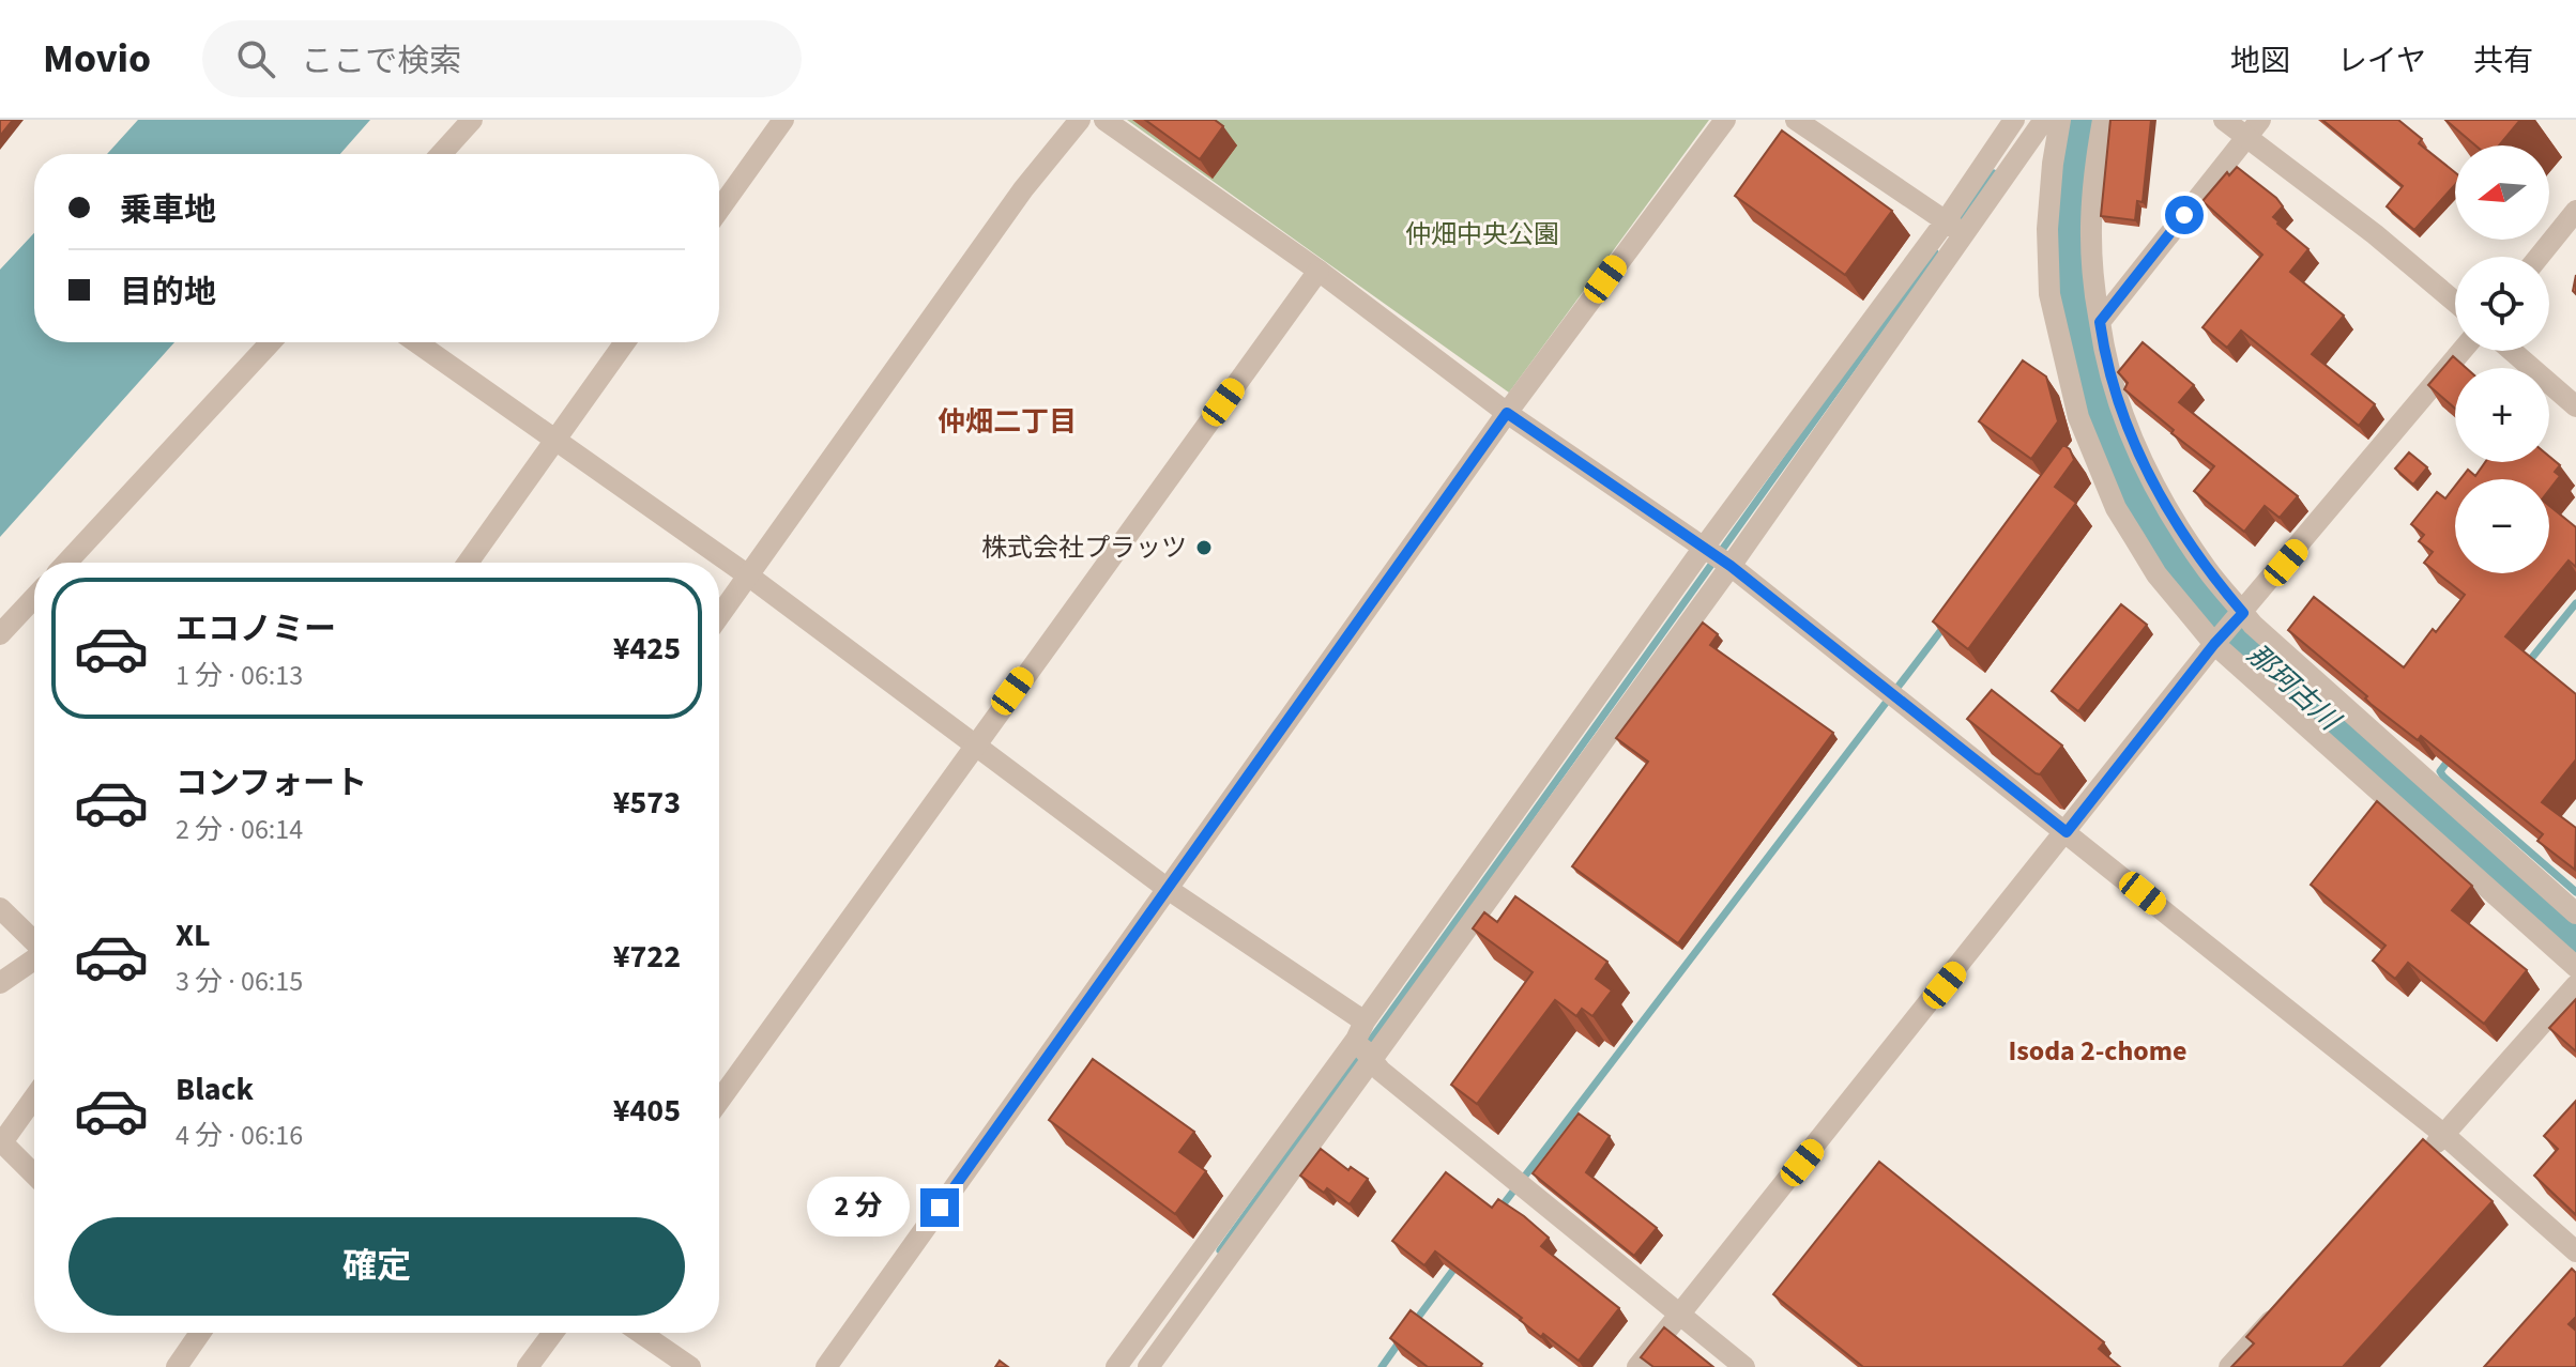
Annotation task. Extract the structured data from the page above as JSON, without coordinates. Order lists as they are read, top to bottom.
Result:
{
  "districts": ["仲畑二丁目", "Isoda 2-chome"],
  "water": ["那珂古川"],
  "parks": ["仲畑中央公園"],
  "places": ["株式会社プラッツ"],
  "north": "left",
  "page": {
    "header": "Movio",
    "search": "ここで検索",
    "nav": ["地図", "レイヤ", "共有"],
    "map_buttons": ["+", "−"],
    "banner": ["乗車地", "目的地"],
    "list": [
      {
        "name": "エコノミー",
        "note": "1 分 · 06:13",
        "value": "¥425"
      },
      {
        "name": "コンフォート",
        "note": "2 分 · 06:14",
        "value": "¥573"
      },
      {
        "name": "XL",
        "note": "3 分 · 06:15",
        "value": "¥722"
      },
      {
        "name": "Black",
        "note": "4 分 · 06:16",
        "value": "¥405"
      }
    ],
    "bubble": "2 分",
    "buttons": "確定"
  }
}
